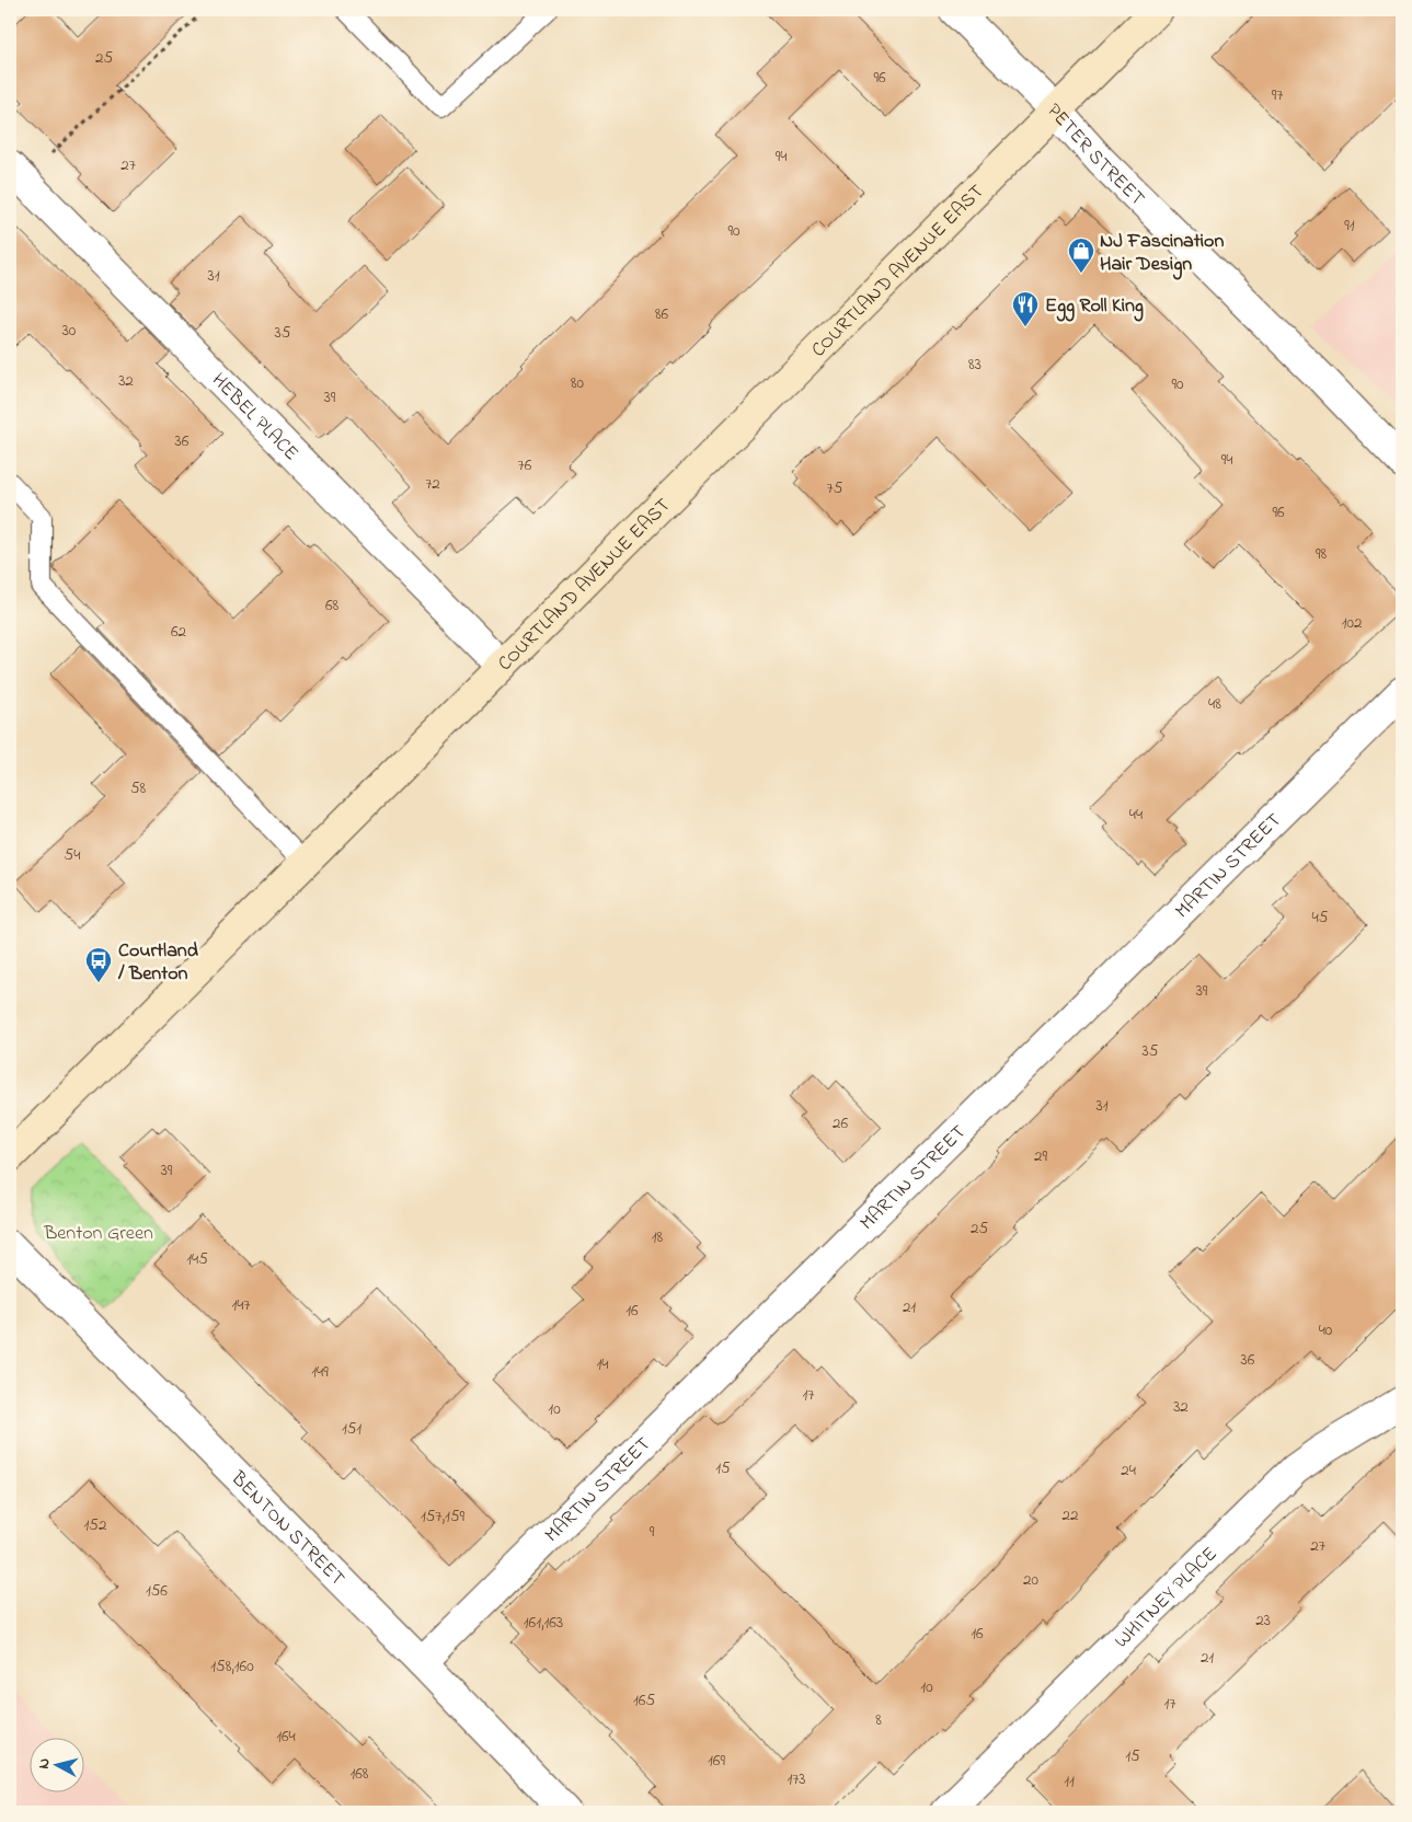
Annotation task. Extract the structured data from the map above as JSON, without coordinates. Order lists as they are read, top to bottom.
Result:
{
  "streets": {
    "main road": ["COURTLAND AVENUE EAST"],
    "street": [
      "PETER STREET",
      "HEBEL PLACE",
      "MARTIN STREET",
      "BENTON STREET",
      "WHITNEY PLACE"
    ]
  },
  "crossings": [
    ["PETER STREET", "COURTLAND AVENUE EAST"],
    ["COURTLAND AVENUE EAST", "HEBEL PLACE"],
    ["MARTIN STREET", "BENTON STREET"]
  ],
  "parks": ["Benton Green"],
  "places": {
    "shop": ["NJ Fascination Hair Design"],
    "restaurant": ["Egg Roll King"],
    "bus stop": ["Courtland / Benton"]
  },
  "house_numbers": [
    "25",
    "96",
    "97",
    "94",
    "27",
    "91",
    "90",
    "31",
    "86",
    "30",
    "35",
    "83",
    "32",
    "80",
    "90",
    "39",
    "36",
    "94",
    "76",
    "72",
    "75",
    "96",
    "98",
    "68",
    "102",
    "62",
    "48",
    "58",
    "44",
    "54",
    "45",
    "39",
    "35",
    "31",
    "26",
    "29",
    "39",
    "25",
    "18",
    "145",
    "147",
    "21",
    "16",
    "40",
    "36",
    "14",
    "149",
    "17",
    "32",
    "10",
    "151",
    "15",
    "24",
    "22",
    "157,159",
    "152",
    "9",
    "27",
    "20",
    "156",
    "23",
    "161,163",
    "16",
    "21",
    "158,160",
    "10",
    "165",
    "17",
    "8",
    "164",
    "15",
    "169",
    "168",
    "173",
    "11"
  ],
  "north": "left"
}
